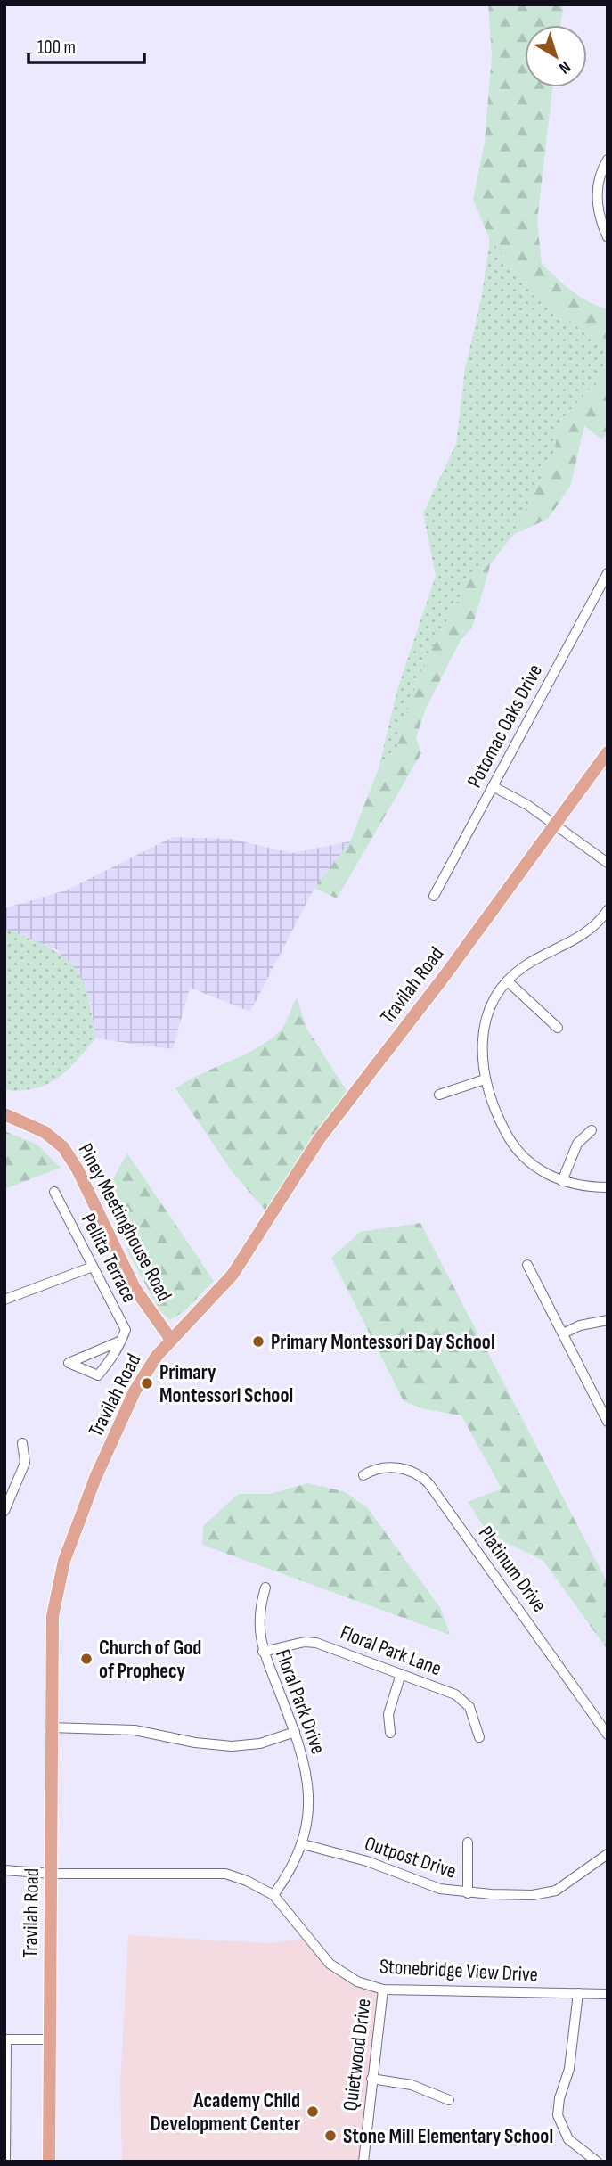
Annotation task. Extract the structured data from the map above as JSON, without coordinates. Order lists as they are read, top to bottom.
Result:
{
  "streets": {
    "main road": ["Travilah Road", "Piney Meetinghouse Road"],
    "street": [
      "Potomac Oaks Drive",
      "Pellita Terrace",
      "Platinum Drive",
      "Floral Park Lane",
      "Floral Park Drive",
      "Outpost Drive",
      "Stonebridge View Drive",
      "Quietwood Drive"
    ]
  },
  "crossings": [
    ["Travilah Road", "Piney Meetinghouse Road"],
    ["Travilah Road", "Stonebridge View Drive"],
    ["Floral Park Lane", "Floral Park Drive"],
    ["Floral Park Drive", "Outpost Drive"],
    ["Floral Park Drive", "Stonebridge View Drive"],
    ["Stonebridge View Drive", "Quietwood Drive"]
  ],
  "places": [
    "Primary Montessori Day School",
    "Primary Montessori School",
    "Church of God of Prophecy",
    "Academy Child Development Center",
    "Stone Mill Elementary School"
  ],
  "scale_bar": "100 m",
  "north": "bottom right"
}
